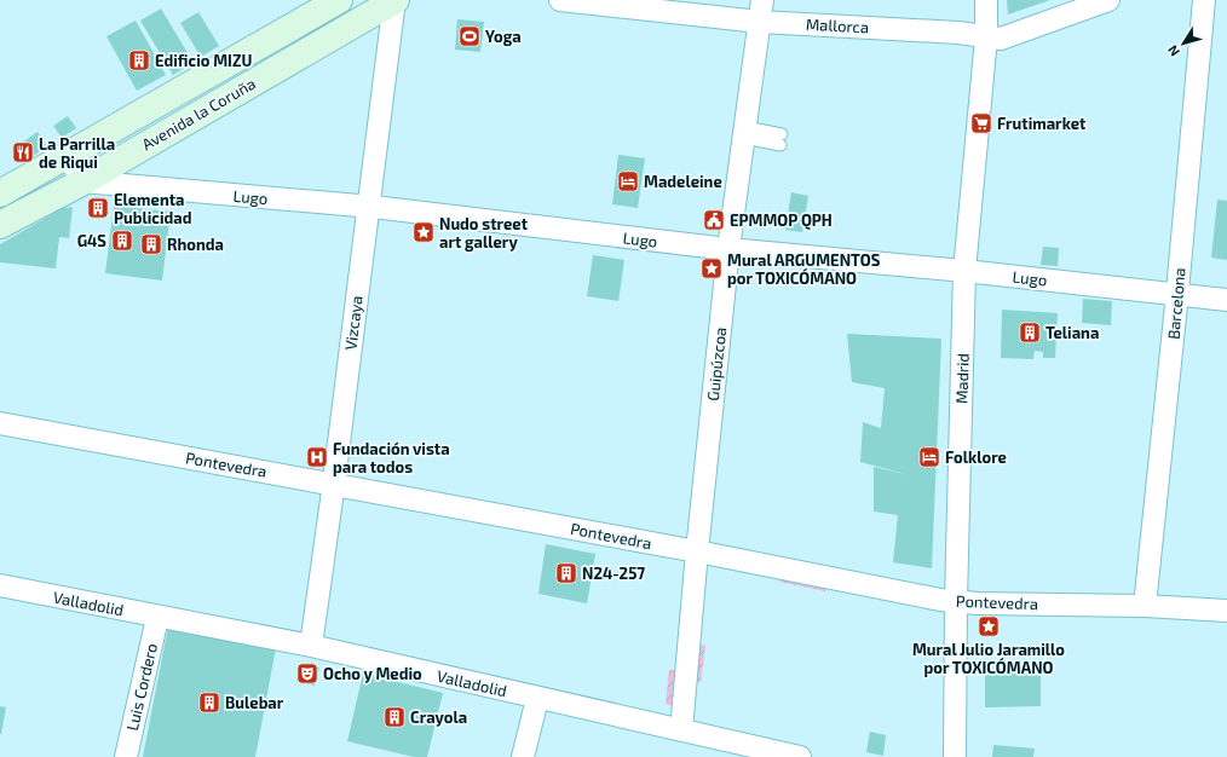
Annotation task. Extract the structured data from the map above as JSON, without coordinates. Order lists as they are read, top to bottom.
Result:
{
  "streets": {
    "main road": ["Avenida la Coruña"],
    "street": [
      "Mallorca",
      "Lugo",
      "Barcelona",
      "Vizcaya",
      "Guipúzcoa",
      "Madrid",
      "Pontevedra",
      "Valladolid",
      "Luis Cordero"
    ]
  },
  "crossings": [
    ["Mallorca", "Guipúzcoa"],
    ["Mallorca", "Madrid"],
    ["Avenida la Coruña", "Lugo"],
    ["Avenida la Coruña", "Vizcaya"],
    ["Lugo", "Barcelona"],
    ["Lugo", "Vizcaya"],
    ["Lugo", "Guipúzcoa"],
    ["Lugo", "Madrid"],
    ["Barcelona", "Pontevedra"],
    ["Vizcaya", "Pontevedra"],
    ["Vizcaya", "Valladolid"],
    ["Guipúzcoa", "Pontevedra"],
    ["Guipúzcoa", "Valladolid"],
    ["Madrid", "Pontevedra"],
    ["Valladolid", "Luis Cordero"]
  ],
  "places": {
    "sports": ["Yoga"],
    "building": [
      "Edificio MIZU",
      "Elementa Publicidad",
      "G4S",
      "Rhonda",
      "Teliana",
      "N24-257",
      "Bulebar",
      "Crayola"
    ],
    "supermarket": ["Frutimarket"],
    "restaurant": ["La Parrilla de Riqui"],
    "hotel": ["Madeleine", "Folklore"],
    "public building": ["EPMMOP QPH"],
    "place": ["Nudo street art gallery", "Mural ARGUMENTOS por TOXICÓMANO", "Mural Julio Jaramillo por TOXICÓMANO"],
    "hospital": ["Fundación vista para todos"],
    "theatre": ["Ocho y Medio"]
  },
  "north": "bottom left"
}
